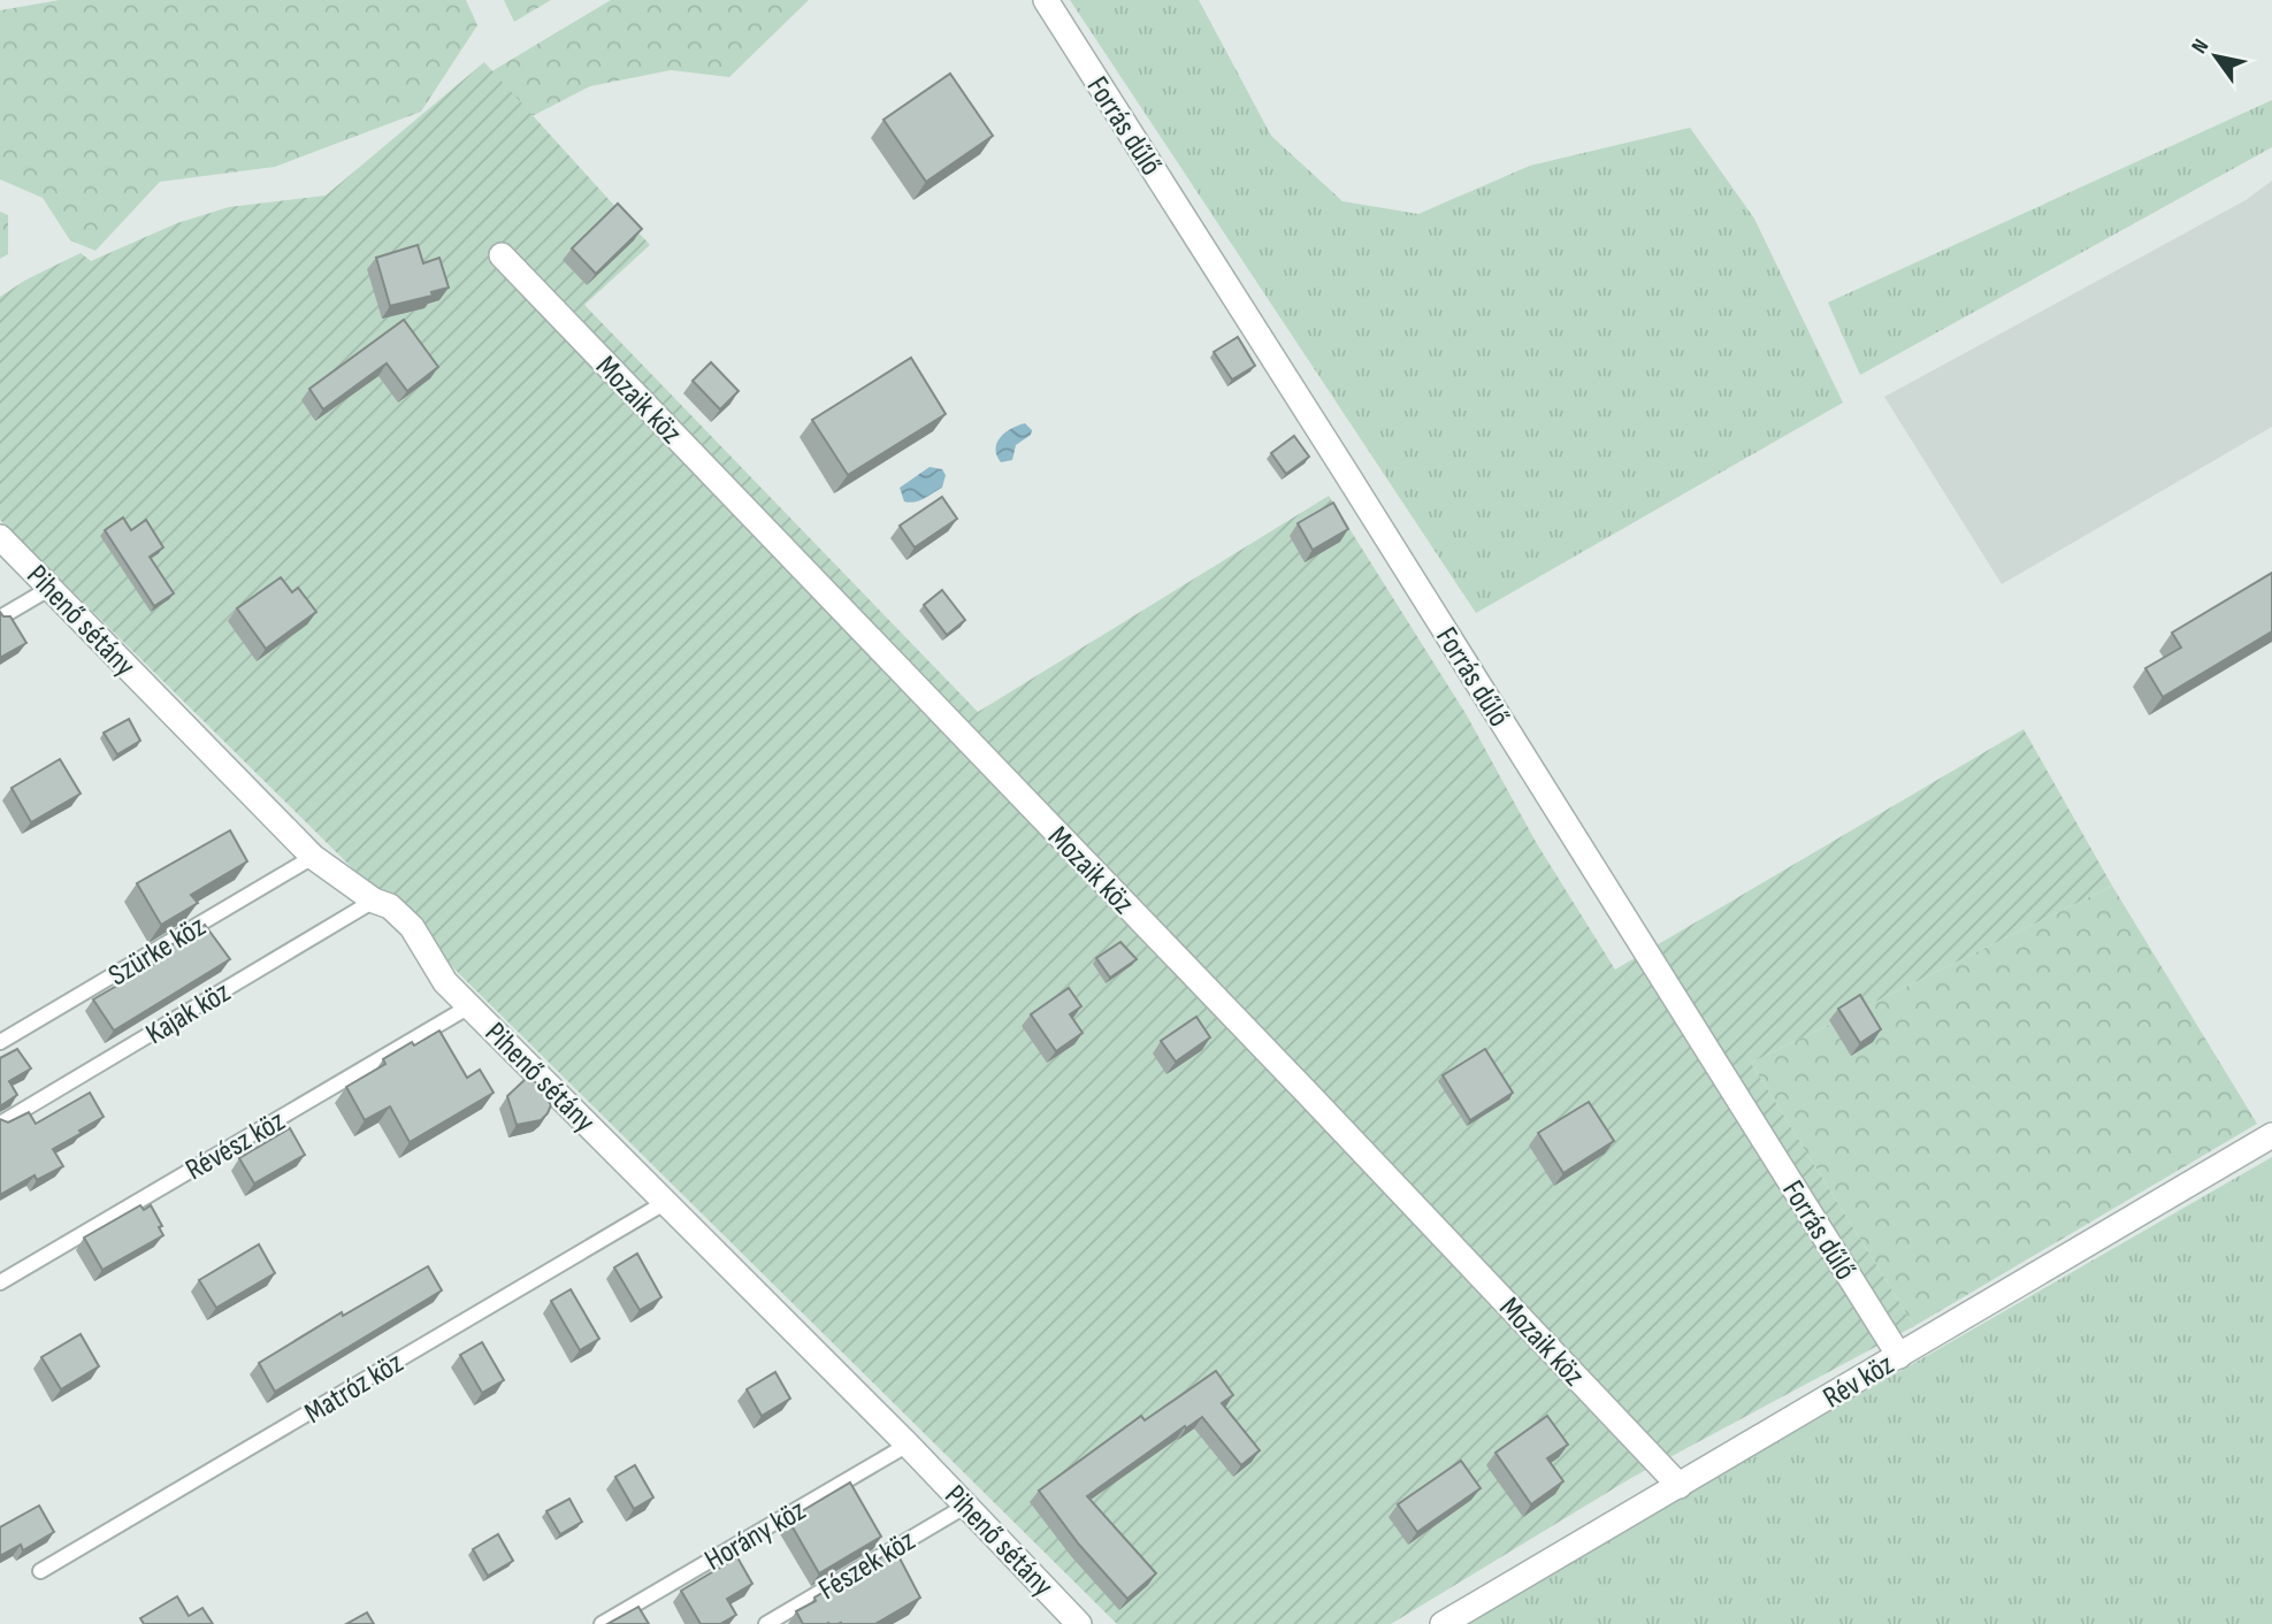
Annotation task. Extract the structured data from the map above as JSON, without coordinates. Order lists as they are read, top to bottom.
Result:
{
  "streets": {
    "street": [
      "Forrás dűlő",
      "Mozaik köz",
      "Pihenő sétány",
      "Rév köz"
    ],
    "lane": [
      "Szürke köz",
      "Kajak köz",
      "Révész köz",
      "Matróz köz",
      "Horány köz",
      "Fészek köz"
    ]
  },
  "crossings": [
    ["Forrás dűlő", "Rév köz"],
    ["Mozaik köz", "Rév köz"],
    ["Pihenő sétány", "Szürke köz"],
    ["Pihenő sétány", "Kajak köz"],
    ["Pihenő sétány", "Révész köz"],
    ["Pihenő sétány", "Matróz köz"],
    ["Pihenő sétány", "Horány köz"],
    ["Pihenő sétány", "Fészek köz"]
  ],
  "north": "top left"
}
